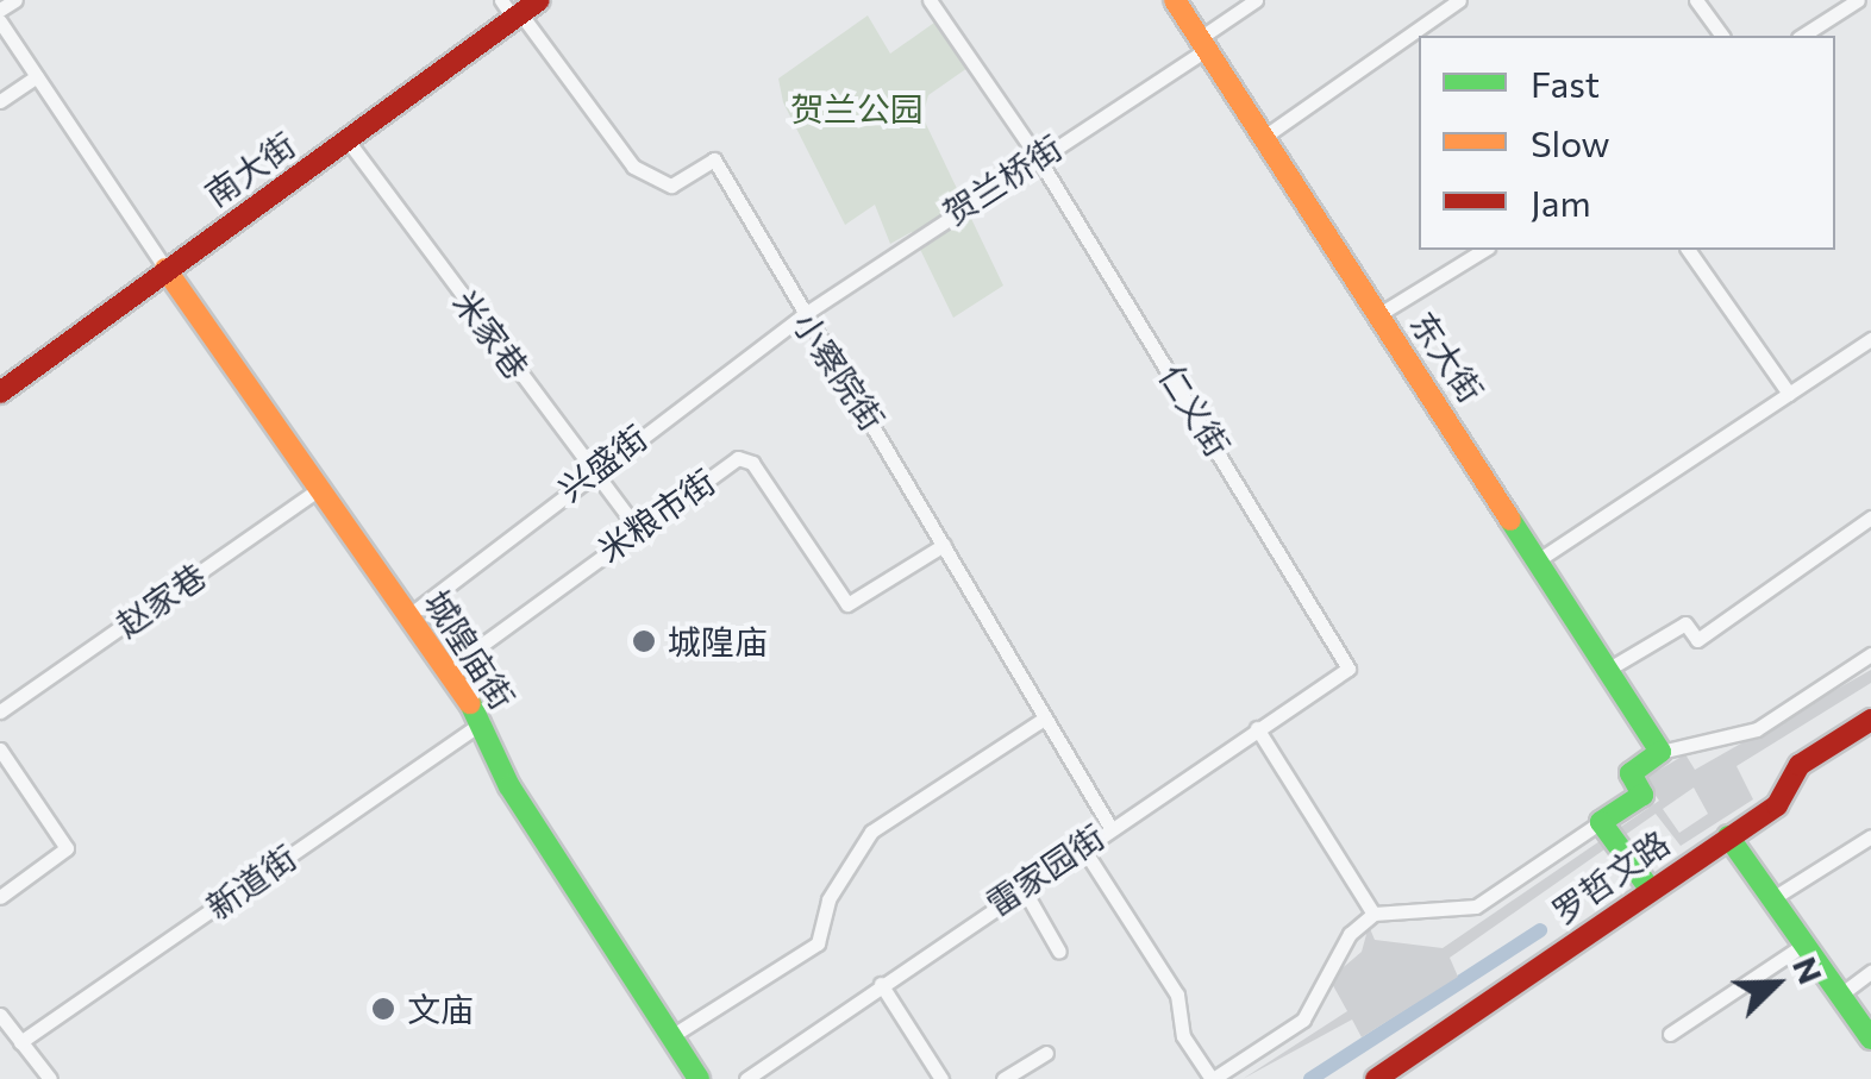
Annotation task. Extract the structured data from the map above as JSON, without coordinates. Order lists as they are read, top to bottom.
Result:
{
  "streets": {
    "street": [
      "南大街",
      "贺兰桥街",
      "米家巷",
      "东大街",
      "小察院街",
      "仁义街",
      "兴盛街",
      "米粮市街",
      "赵家巷",
      "城隍庙街",
      "雷家园街",
      "罗哲文路",
      "新道街"
    ]
  },
  "crossings": [
    ["南大街", "米家巷"],
    ["南大街", "小察院街"],
    ["南大街", "城隍庙街"],
    ["贺兰桥街", "东大街"],
    ["贺兰桥街", "小察院街"],
    ["贺兰桥街", "仁义街"],
    ["贺兰桥街", "兴盛街"],
    ["米家巷", "兴盛街"],
    ["米家巷", "米粮市街"],
    ["小察院街", "兴盛街"],
    ["小察院街", "米粮市街"],
    ["小察院街", "雷家园街"],
    ["仁义街", "雷家园街"],
    ["兴盛街", "城隍庙街"],
    ["米粮市街", "城隍庙街"],
    ["赵家巷", "城隍庙街"],
    ["城隍庙街", "新道街"]
  ],
  "parks": ["贺兰公园"],
  "places": ["城隍庙", "文庙"],
  "legend": ["Fast", "Slow", "Jam"],
  "north": "top right"
}
